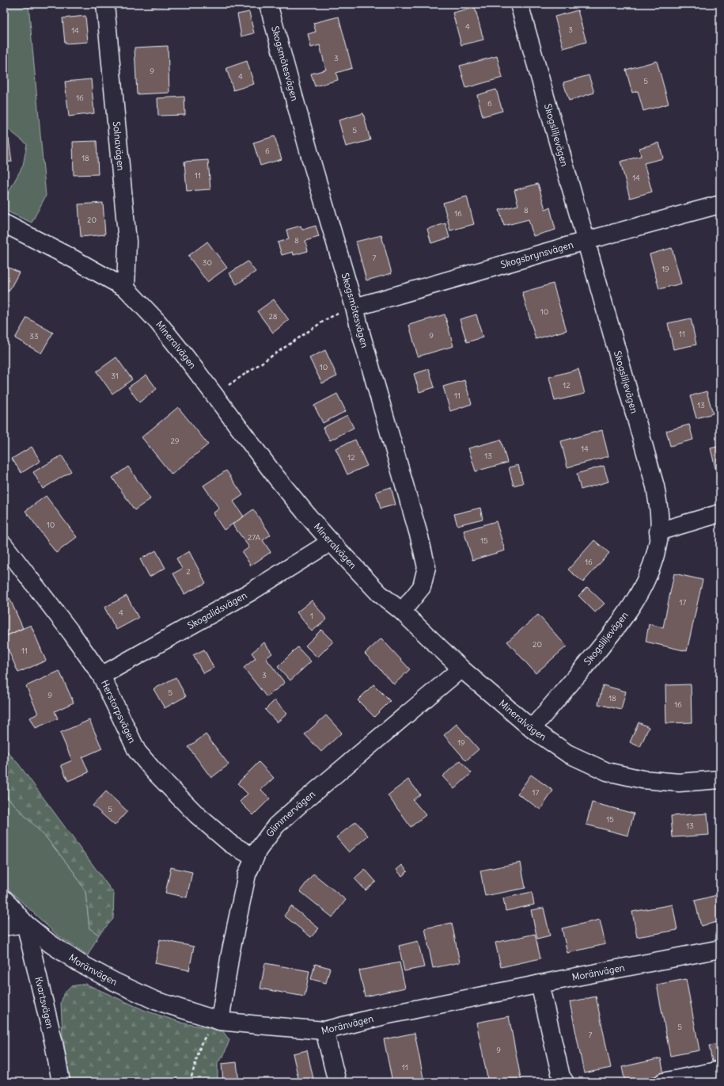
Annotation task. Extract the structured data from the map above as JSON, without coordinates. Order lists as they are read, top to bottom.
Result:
{
  "streets": {
    "street": [
      "Skogsmötesvägen",
      "Skogsliljevägen",
      "Solnavägen",
      "Skogsbrynsvägen",
      "Mineralvägen",
      "Skogalidsvägen",
      "Herstorpsvägen",
      "Glimmervägen",
      "Moränvägen",
      "Kvartsvägen"
    ]
  },
  "crossings": [
    ["Skogsmötesvägen", "Skogsbrynsvägen"],
    ["Skogsmötesvägen", "Mineralvägen"],
    ["Skogsliljevägen", "Skogsbrynsvägen"],
    ["Skogsliljevägen", "Mineralvägen"],
    ["Solnavägen", "Mineralvägen"],
    ["Mineralvägen", "Skogalidsvägen"],
    ["Mineralvägen", "Glimmervägen"],
    ["Skogalidsvägen", "Herstorpsvägen"],
    ["Herstorpsvägen", "Glimmervägen"],
    ["Glimmervägen", "Moränvägen"],
    ["Moränvägen", "Kvartsvägen"]
  ],
  "house_numbers": [
    "4",
    "3",
    "14",
    "3",
    "9",
    "4",
    "5",
    "16",
    "6",
    "5",
    "6",
    "18",
    "11",
    "14",
    "8",
    "16",
    "20",
    "8",
    "7",
    "30",
    "19",
    "10",
    "28",
    "11",
    "9",
    "33",
    "10",
    "31",
    "12",
    "11",
    "13",
    "29",
    "14",
    "13",
    "12",
    "10",
    "27A",
    "15",
    "16",
    "2",
    "17",
    "4",
    "1",
    "20",
    "11",
    "3",
    "5",
    "9",
    "18",
    "16",
    "19",
    "17",
    "5",
    "15",
    "13",
    "5",
    "7",
    "9",
    "11"
  ]
}
